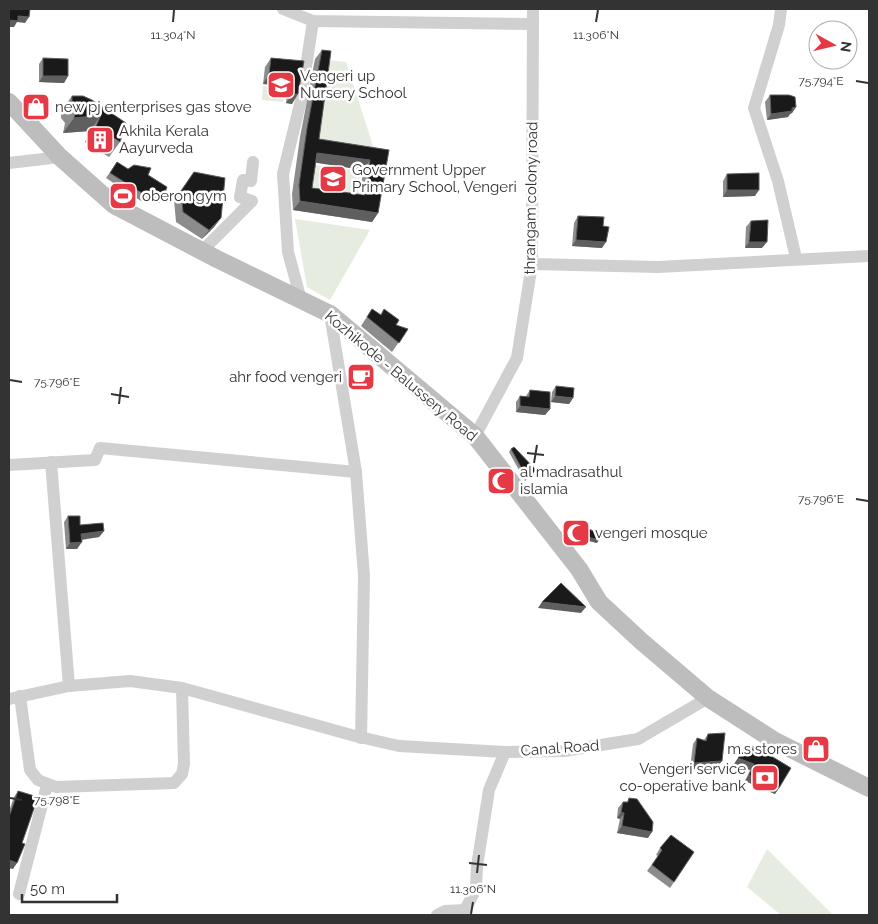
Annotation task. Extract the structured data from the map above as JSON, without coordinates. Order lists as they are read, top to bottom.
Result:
{
  "streets": {
    "main road": ["Kozhikode - Balussery Road"],
    "street": ["thrangam colony road", "Canal Road"]
  },
  "crossings": [
    ["thrangam colony road", "Kozhikode - Balussery Road"],
    ["Kozhikode - Balussery Road", "Canal Road"]
  ],
  "places": {
    "school or university": ["Vengeri up Nursery School", "Government Upper Primary School, Vengeri"],
    "shop": ["new pj enterprises gas stove", "m.s stores"],
    "building": ["Akhila Kerala Aayurveda"],
    "sports": ["oberon gym"],
    "cafe": ["ahr food vengeri"],
    "mosque": ["al madrasathul islamia", "vengeri mosque"],
    "bank": ["Vengeri service co-operative bank"]
  },
  "scale_bar": "50 m",
  "north": "right",
  "coordinates": [
    "11.304°N",
    "11.306°N",
    "75.794°E",
    "75.796°E",
    "75.798°E"
  ]
}
